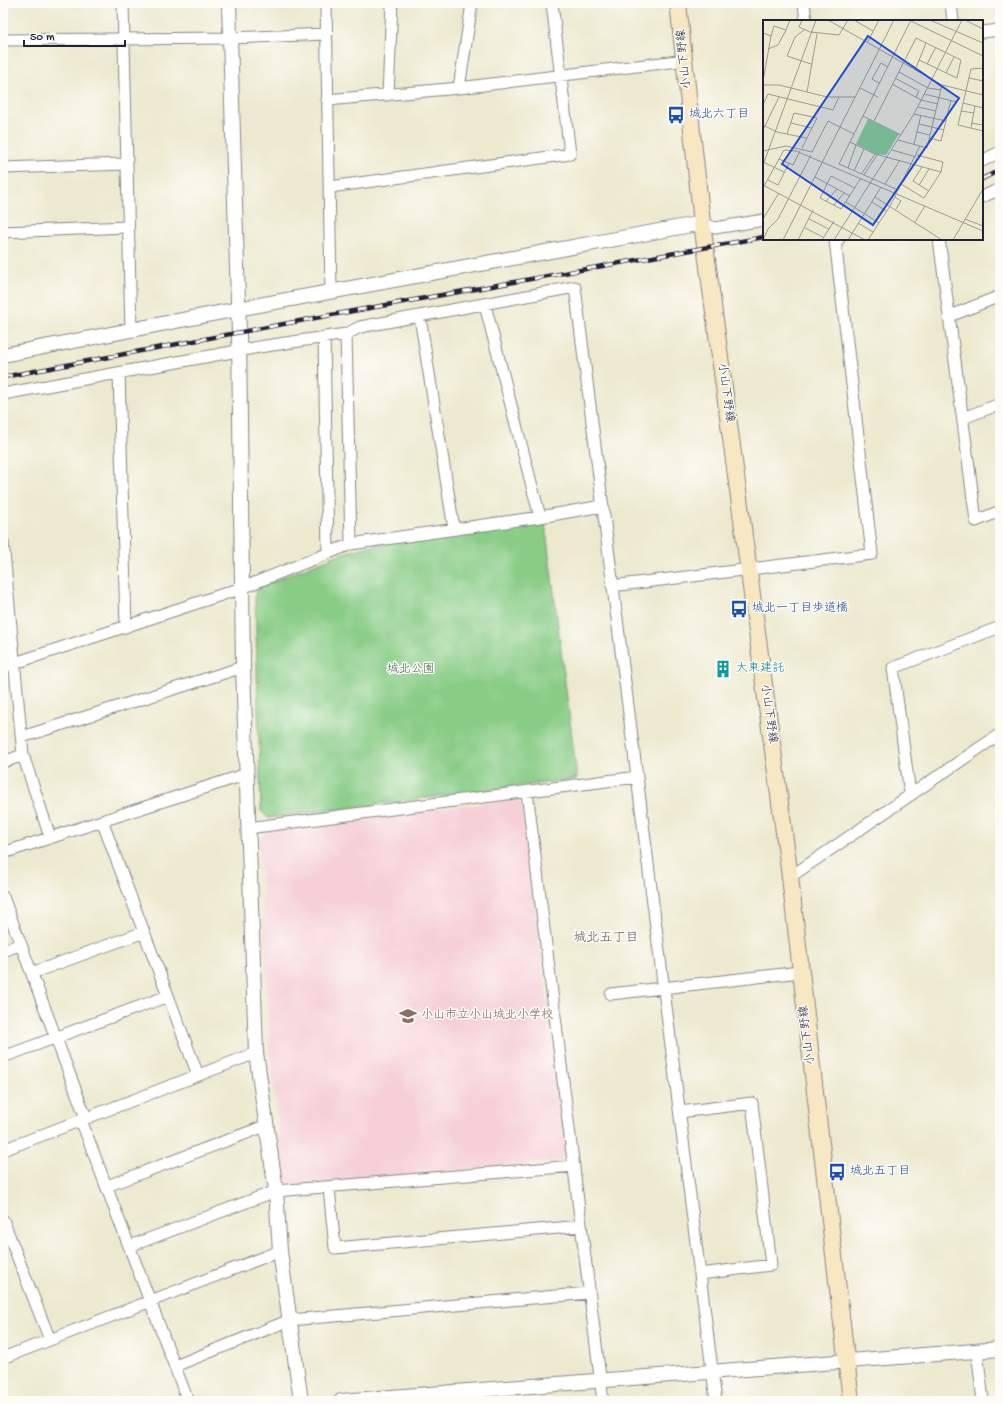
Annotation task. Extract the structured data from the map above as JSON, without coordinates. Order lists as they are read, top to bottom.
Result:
{
  "streets": {
    "main road": ["小山下野線"]
  },
  "districts": ["城北五丁目"],
  "parks": ["城北公園"],
  "places": {
    "bus stop": ["城北六丁目", "城北一丁目歩道橋", "城北五丁目"],
    "building": ["大東建託"],
    "school or university": ["小山市立小山城北小学校"]
  },
  "scale_bar": "50 m"
}
